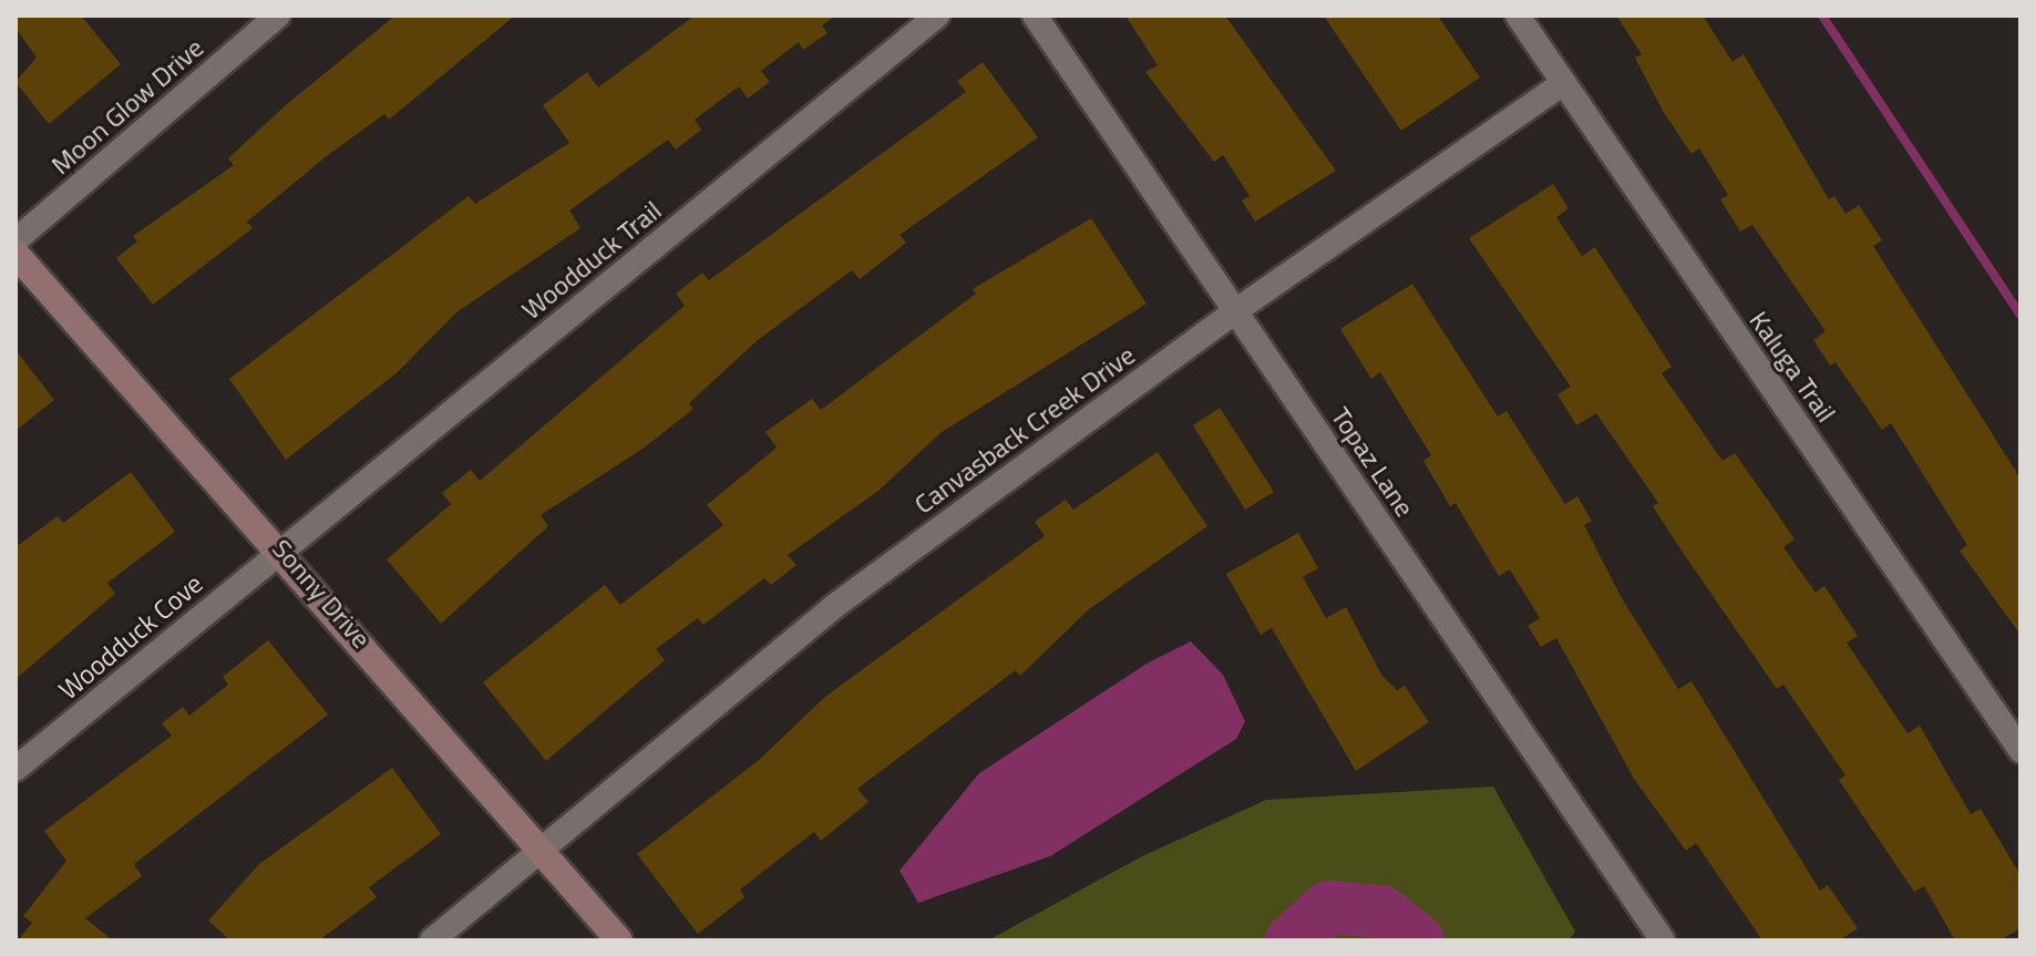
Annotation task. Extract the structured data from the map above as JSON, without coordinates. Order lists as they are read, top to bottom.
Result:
{
  "streets": {
    "street": [
      "Moon Glow Drive",
      "Woodduck Trail",
      "Kaluga Trail",
      "Canvasback Creek Drive",
      "Topaz Lane",
      "Sonny Drive",
      "Woodduck Cove"
    ]
  },
  "crossings": [
    ["Woodduck Trail", "Sonny Drive"],
    ["Woodduck Trail", "Woodduck Cove"],
    ["Kaluga Trail", "Canvasback Creek Drive"],
    ["Canvasback Creek Drive", "Topaz Lane"],
    ["Canvasback Creek Drive", "Sonny Drive"],
    ["Sonny Drive", "Woodduck Cove"]
  ]
}
